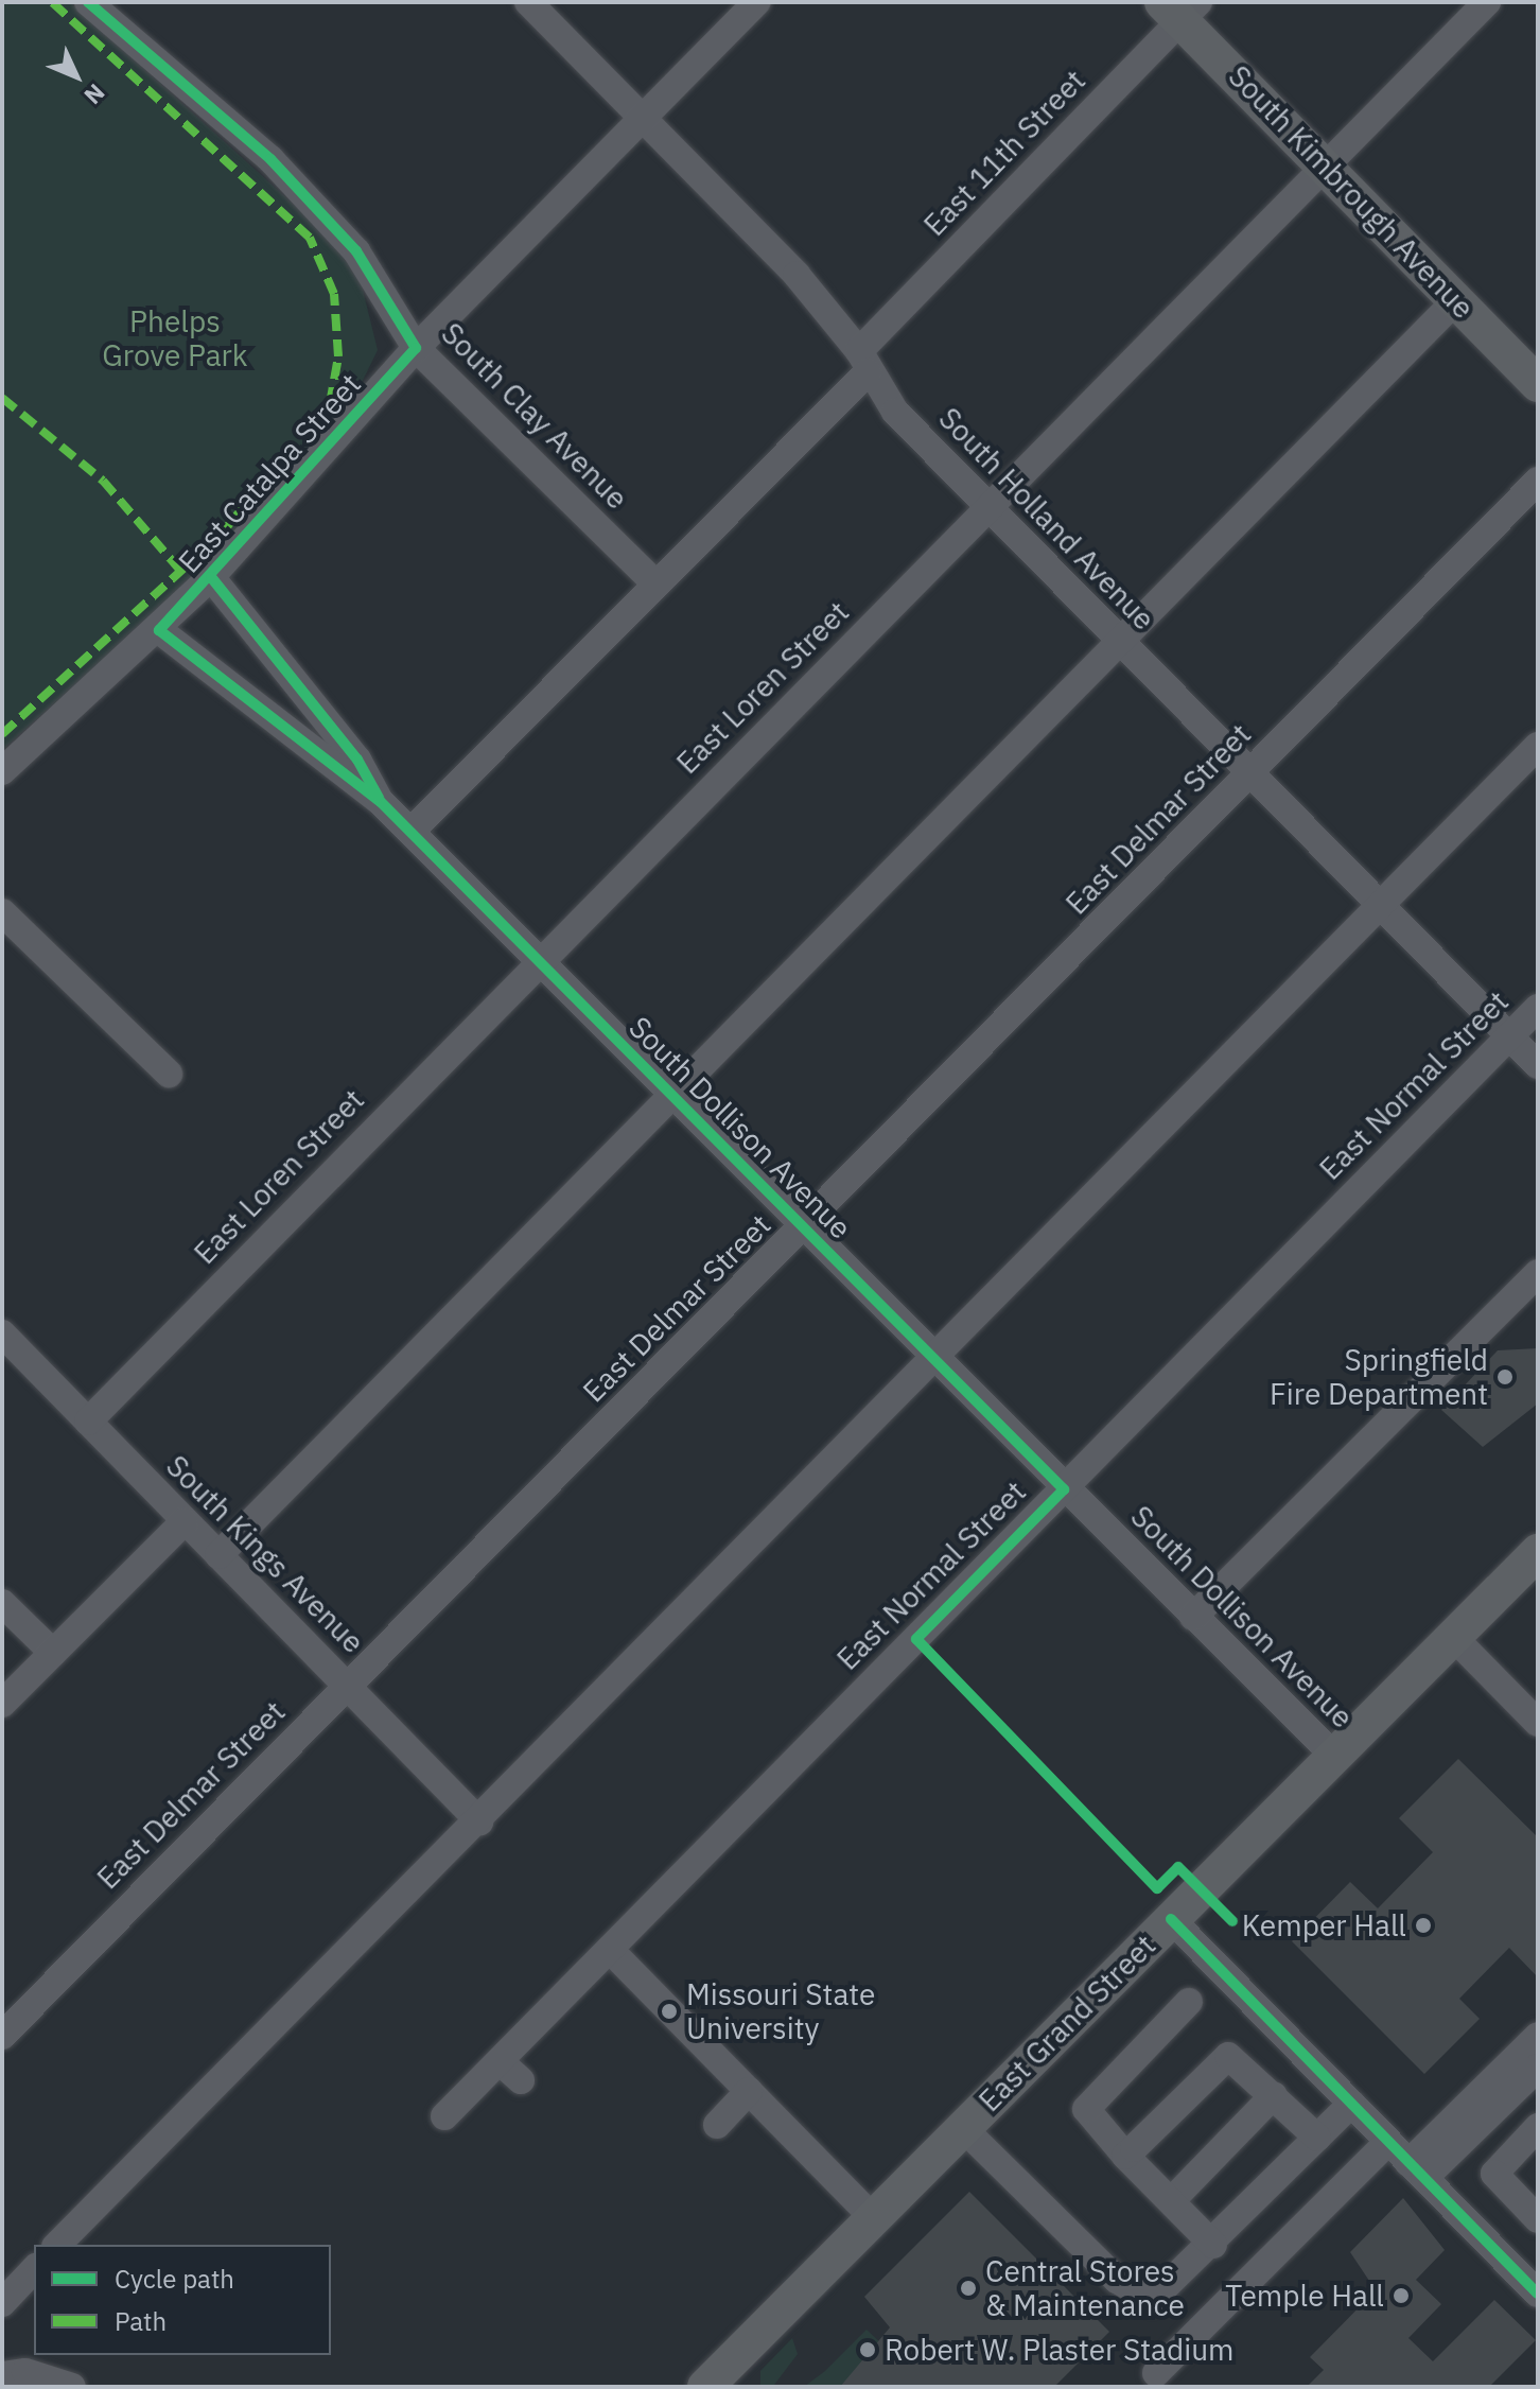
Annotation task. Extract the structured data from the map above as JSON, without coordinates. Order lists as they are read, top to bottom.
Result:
{
  "streets": {
    "main road": ["South Kimbrough Avenue", "East Grand Street"],
    "street": [
      "East 11th Street",
      "South Clay Avenue",
      "East Catalpa Street",
      "South Holland Avenue",
      "East Loren Street",
      "East Delmar Street",
      "East Normal Street",
      "South Dollison Avenue",
      "South Kings Avenue"
    ]
  },
  "crossings": [
    ["East 11th Street", "South Kimbrough Avenue"],
    ["East 11th Street", "South Clay Avenue"],
    ["East 11th Street", "South Holland Avenue"],
    ["East 11th Street", "South Dollison Avenue"],
    ["South Kimbrough Avenue", "East Loren Street"],
    ["South Clay Avenue", "East Catalpa Street"],
    ["East Catalpa Street", "South Holland Avenue"],
    ["East Catalpa Street", "South Dollison Avenue"],
    ["South Holland Avenue", "East Loren Street"],
    ["South Holland Avenue", "East Delmar Street"],
    ["South Holland Avenue", "East Normal Street"],
    ["East Loren Street", "South Dollison Avenue"],
    ["East Loren Street", "South Kings Avenue"],
    ["East Delmar Street", "South Dollison Avenue"],
    ["East Delmar Street", "South Kings Avenue"],
    ["East Normal Street", "South Dollison Avenue"],
    ["South Dollison Avenue", "East Grand Street"]
  ],
  "parks": ["Phelps Grove Park"],
  "places": [
    "Springfield Fire Department",
    "Kemper Hall",
    "Missouri State University",
    "Central Stores & Maintenance",
    "Temple Hall",
    "Robert W. Plaster Stadium"
  ],
  "legend": ["Cycle path", "Path"],
  "north": "bottom right"
}
